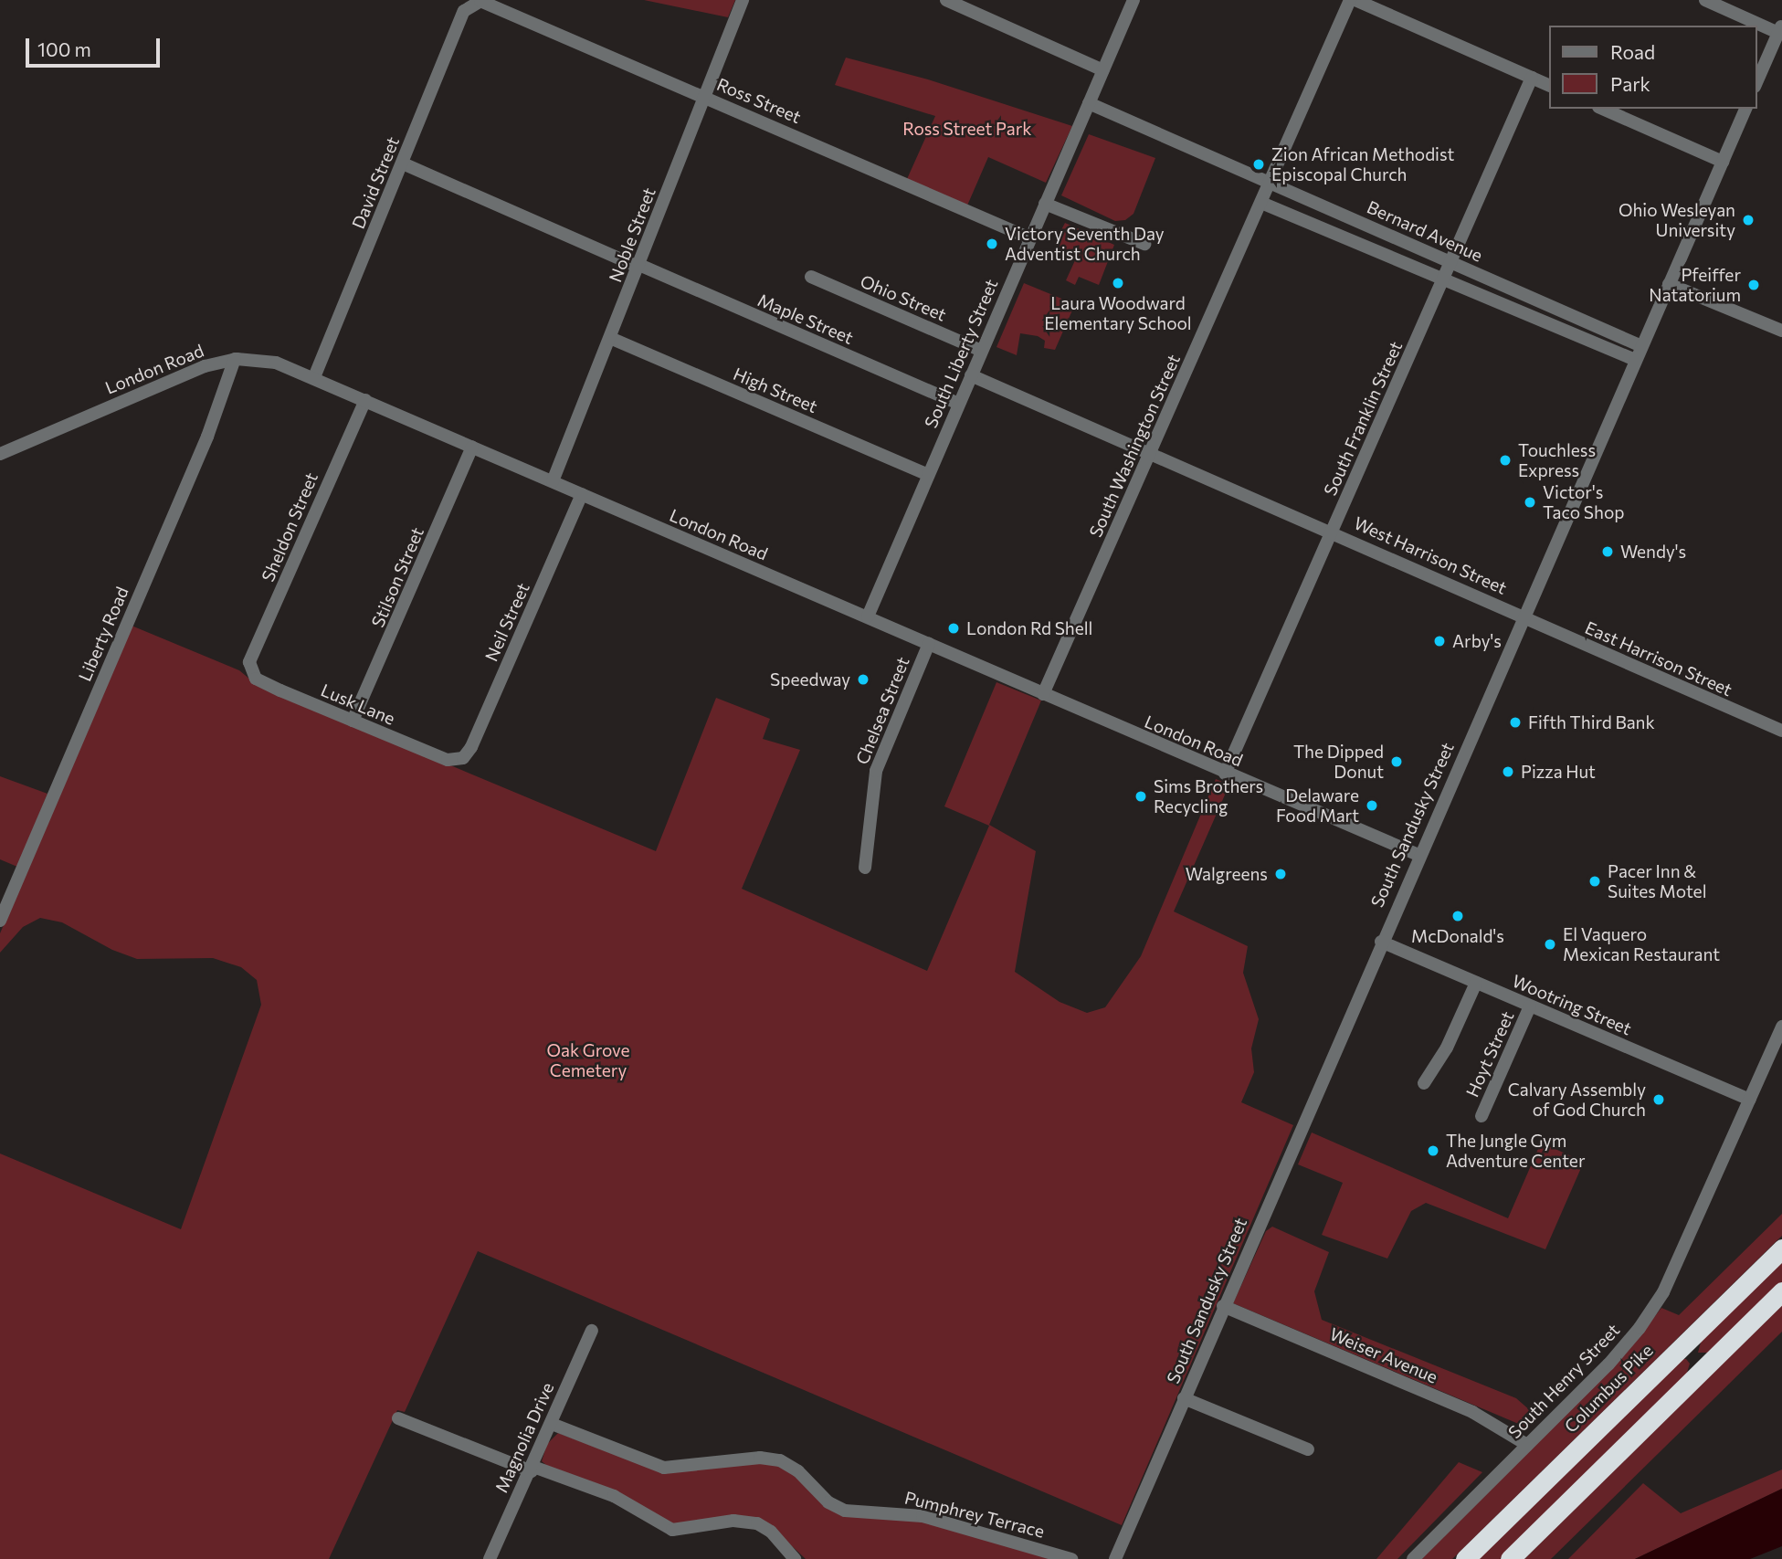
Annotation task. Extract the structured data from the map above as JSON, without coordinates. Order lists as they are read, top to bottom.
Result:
{
  "streets": {
    "highway": ["Columbus Pike"],
    "street": [
      "Ross Street",
      "David Street",
      "Bernard Avenue",
      "Noble Street",
      "Ohio Street",
      "Maple Street",
      "South Liberty Street",
      "London Road",
      "High Street",
      "South Franklin Street",
      "South Washington Street",
      "Sheldon Street",
      "West Harrison Street",
      "Stilson Street",
      "Neil Street",
      "Liberty Road",
      "East Harrison Street",
      "Lusk Lane",
      "Chelsea Street",
      "South Sandusky Street",
      "Wootring Street",
      "Hoyt Street",
      "Weiser Avenue",
      "South Henry Street",
      "Magnolia Drive",
      "Pumphrey Terrace"
    ]
  },
  "crossings": [
    ["Ross Street", "David Street"],
    ["Ross Street", "Noble Street"],
    ["Ross Street", "South Liberty Street"],
    ["David Street", "Maple Street"],
    ["David Street", "London Road"],
    ["Bernard Avenue", "South Liberty Street"],
    ["Bernard Avenue", "South Franklin Street"],
    ["Bernard Avenue", "South Washington Street"],
    ["Bernard Avenue", "South Sandusky Street"],
    ["Noble Street", "Maple Street"],
    ["Noble Street", "London Road"],
    ["Noble Street", "High Street"],
    ["Ohio Street", "South Liberty Street"],
    ["Maple Street", "South Liberty Street"],
    ["South Liberty Street", "London Road"],
    ["South Liberty Street", "High Street"],
    ["South Liberty Street", "West Harrison Street"],
    ["London Road", "South Franklin Street"],
    ["London Road", "South Washington Street"],
    ["London Road", "Sheldon Street"],
    ["London Road", "Stilson Street"],
    ["London Road", "Neil Street"],
    ["London Road", "Liberty Road"],
    ["London Road", "Chelsea Street"],
    ["London Road", "South Sandusky Street"],
    ["South Franklin Street", "West Harrison Street"],
    ["South Washington Street", "West Harrison Street"],
    ["Sheldon Street", "Lusk Lane"],
    ["West Harrison Street", "East Harrison Street"],
    ["West Harrison Street", "South Sandusky Street"],
    ["Stilson Street", "Lusk Lane"],
    ["Neil Street", "Lusk Lane"],
    ["East Harrison Street", "South Sandusky Street"],
    ["South Sandusky Street", "Wootring Street"],
    ["South Sandusky Street", "Weiser Avenue"],
    ["Wootring Street", "Hoyt Street"],
    ["Wootring Street", "South Henry Street"],
    ["Weiser Avenue", "South Henry Street"],
    ["Magnolia Drive", "Pumphrey Terrace"]
  ],
  "parks": ["Ross Street Park", "Oak Grove Cemetery"],
  "places": [
    "Zion African Methodist Episcopal Church",
    "Ohio Wesleyan University",
    "Victory Seventh Day Adventist Church",
    "Laura Woodward Elementary School",
    "Pfeiffer Natatorium",
    "Touchless Express",
    "Victor's Taco Shop",
    "Wendy's",
    "London Rd Shell",
    "Arby's",
    "Speedway",
    "Fifth Third Bank",
    "The Dipped Donut",
    "Pizza Hut",
    "Sims Brothers Recycling",
    "Delaware Food Mart",
    "Walgreens",
    "Pacer Inn & Suites Motel",
    "McDonald's",
    "El Vaquero Mexican Restaurant",
    "Calvary Assembly of God Church",
    "The Jungle Gym Adventure Center"
  ],
  "legend": ["Road", "Park"],
  "scale_bar": "100 m"
}
